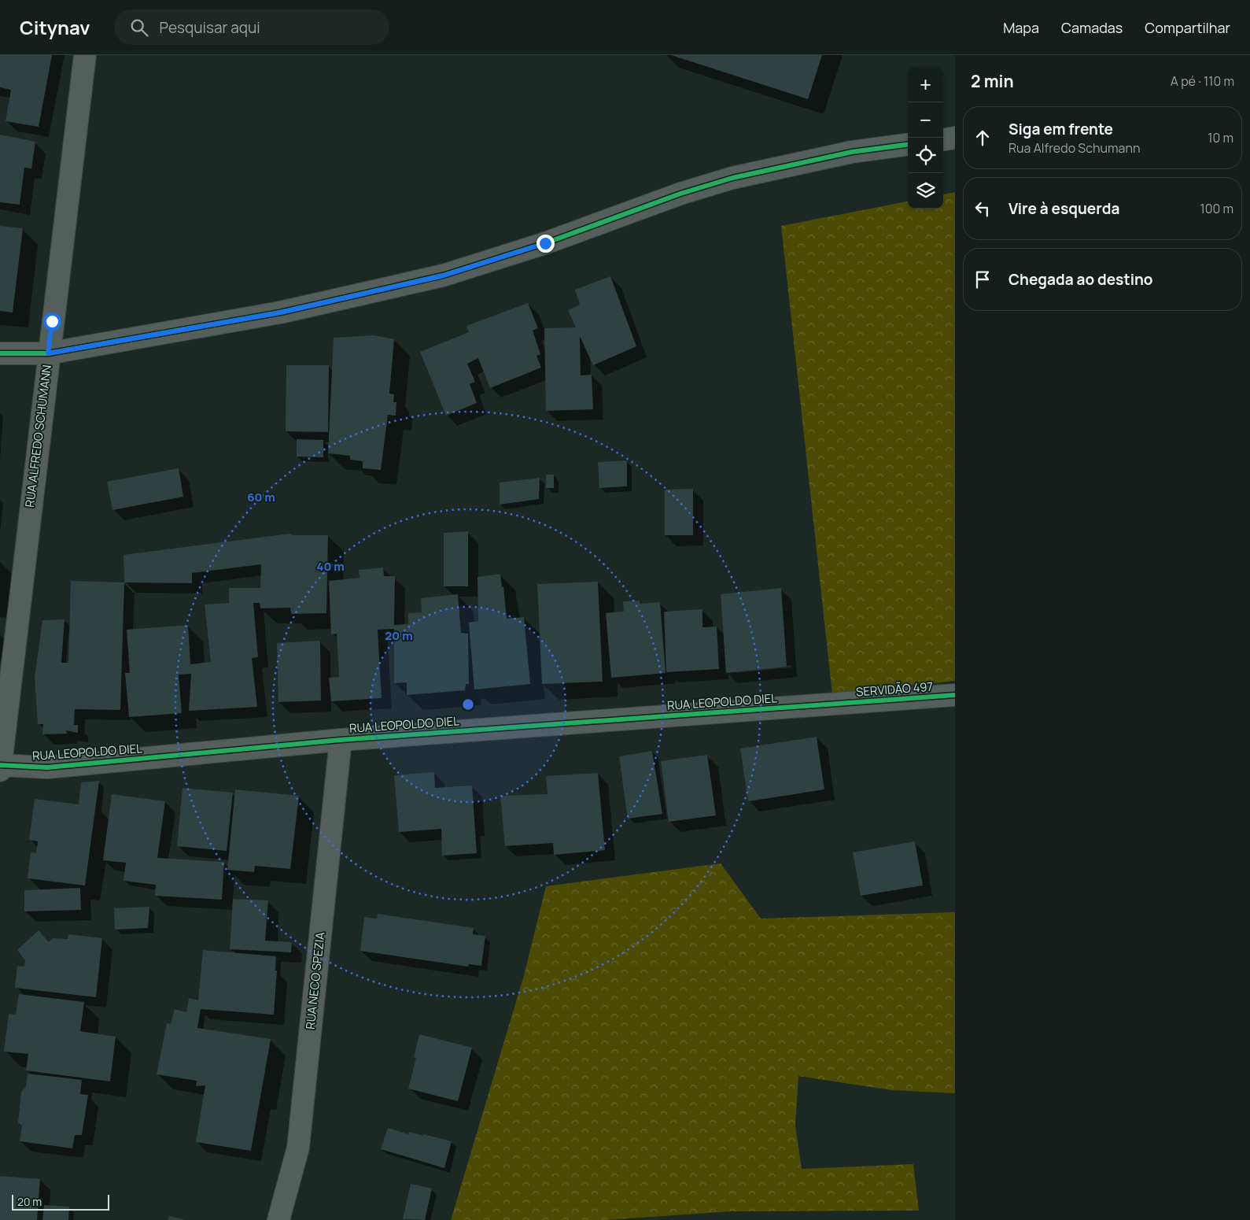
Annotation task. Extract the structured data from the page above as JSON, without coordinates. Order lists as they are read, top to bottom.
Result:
{
  "streets": {
    "street": [
      "RUA ALFREDO SCHUMANN",
      "SERVIDÃO 497",
      "RUA LEOPOLDO DIEL",
      "RUA NECO SPEZIA"
    ]
  },
  "crossings": [
    ["RUA ALFREDO SCHUMANN", "RUA LEOPOLDO DIEL"],
    ["SERVIDÃO 497", "RUA LEOPOLDO DIEL"],
    ["RUA LEOPOLDO DIEL", "RUA NECO SPEZIA"]
  ],
  "scale_bar": "20 m",
  "page": {
    "header": "Citynav",
    "search": "Pesquisar aqui",
    "nav": ["Mapa", "Camadas", "Compartilhar"],
    "heading": ["2 min", "A pé · 110 m"],
    "map_buttons": ["+", "−"],
    "list": [
      ["Siga em frente", "Rua Alfredo Schumann", "10 m"],
      ["Vire à esquerda", "100 m"],
      "Chegada ao destino"
    ],
    "scale": "20 m"
  },
  "rings": ["60 m", "40 m", "20 m"]
}
